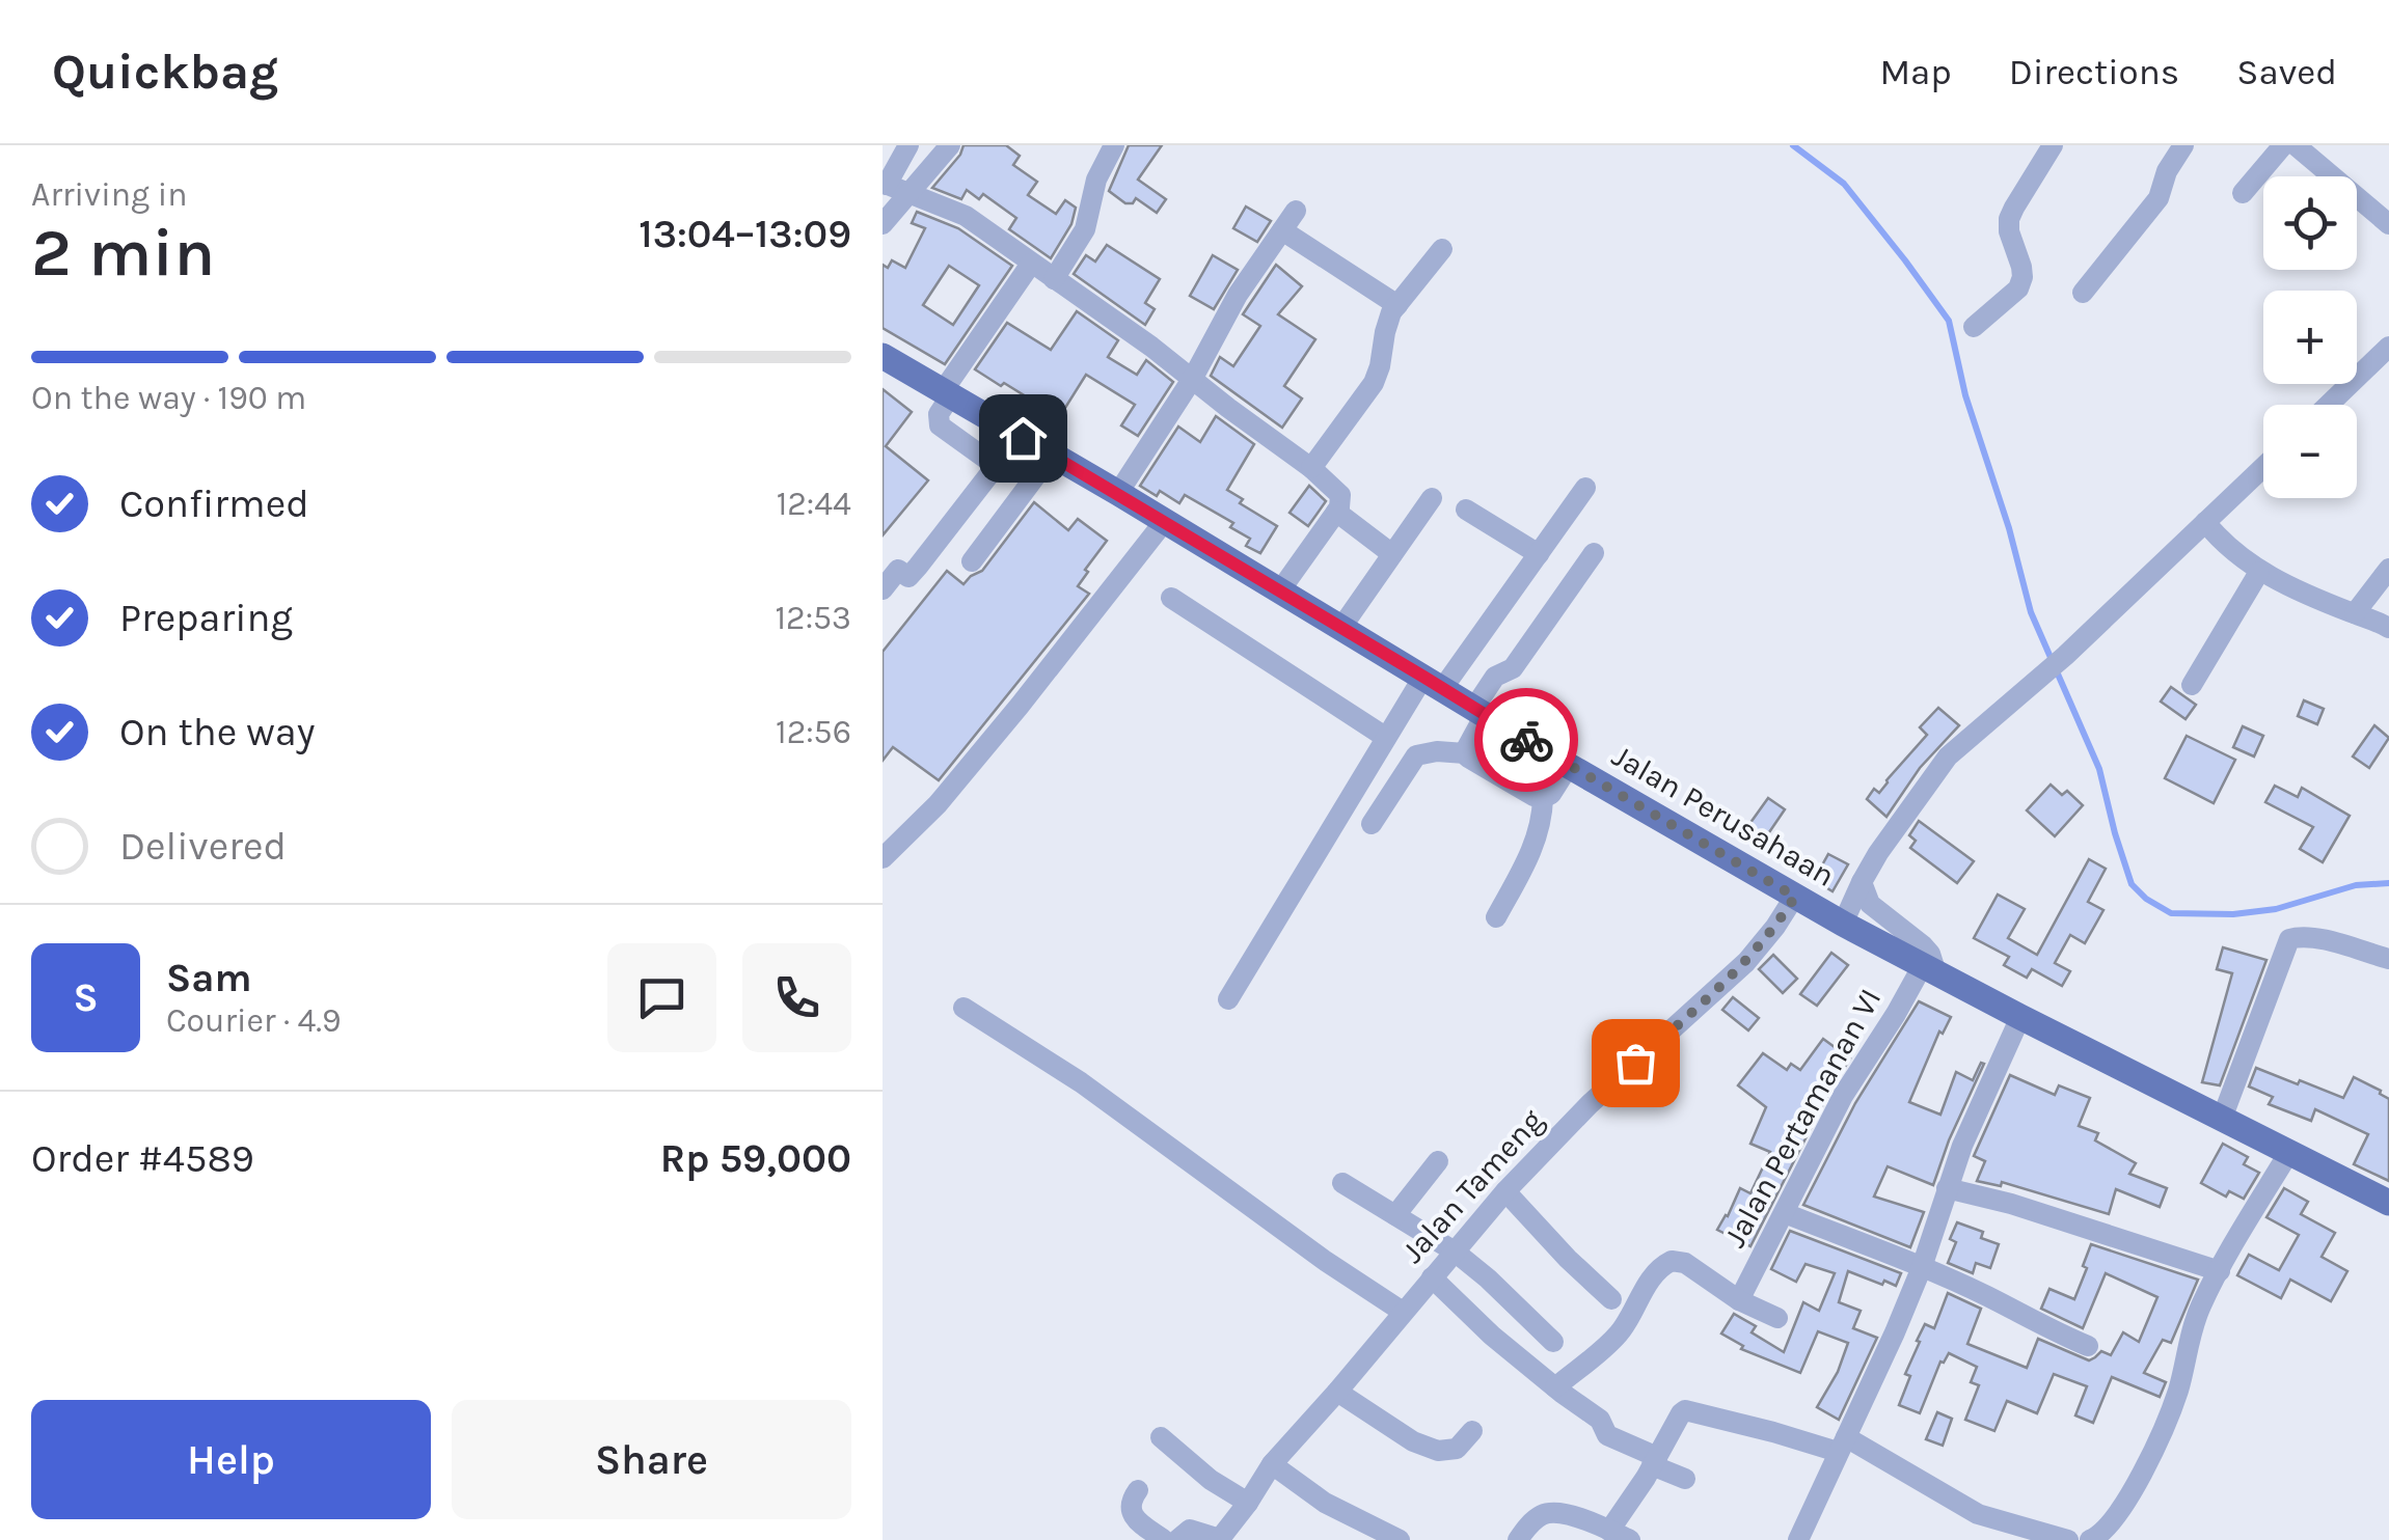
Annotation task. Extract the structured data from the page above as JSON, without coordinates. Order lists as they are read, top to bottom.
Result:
{
  "streets": {
    "main road": ["Jalan Perusahaan"],
    "street": ["Jalan Pertamanan VI", "Jalan Tameng"]
  },
  "crossings": [
    ["Jalan Perusahaan", "Jalan Pertamanan VI"],
    ["Jalan Perusahaan", "Jalan Tameng"]
  ],
  "page": {
    "header": "Quickbag",
    "nav": ["Map", "Directions", "Saved"],
    "heading": ["2 min", "Arriving in", "13:04–13:09"],
    "panel": [
      "Sam",
      "Courier · 4.9",
      "Order #4589",
      "Rp 59,000"
    ],
    "map_buttons": ["+", "−"],
    "bar": "On the way · 190 m",
    "list": [
      ["Confirmed", "12:44"],
      ["Preparing", "12:53"],
      ["On the way", "12:56"],
      "Delivered"
    ],
    "round": "S",
    "buttons": ["Help", "Share"]
  }
}
